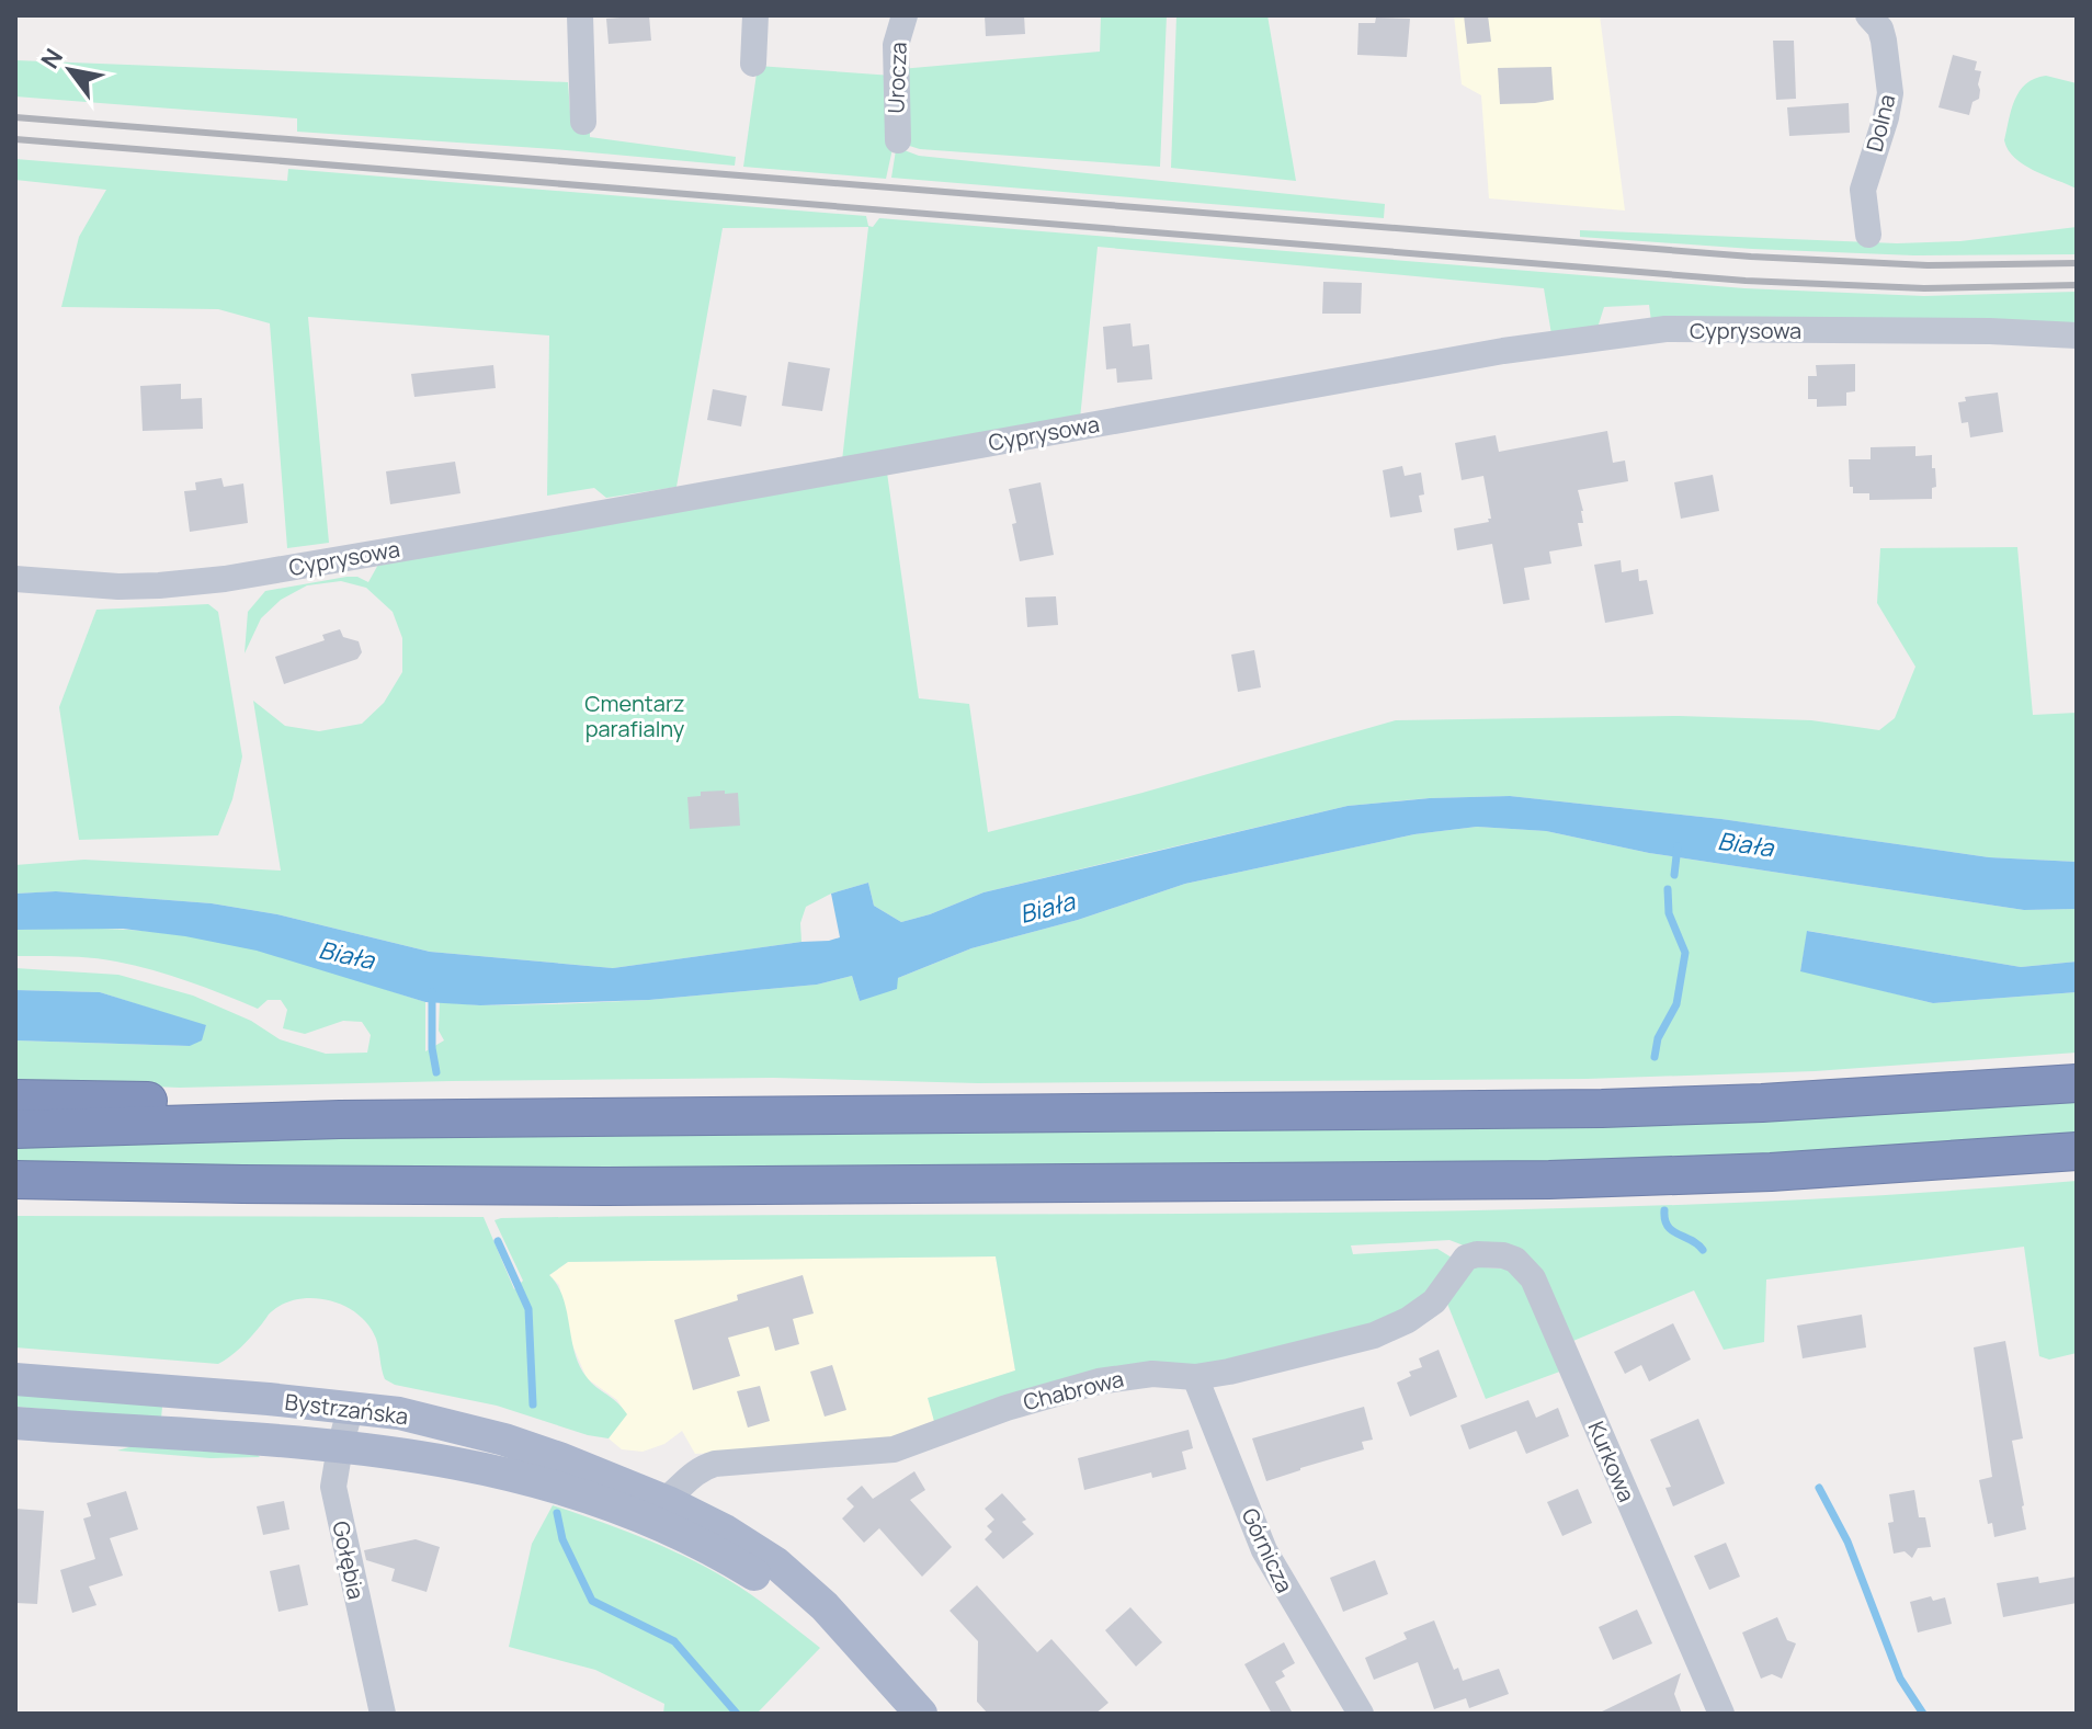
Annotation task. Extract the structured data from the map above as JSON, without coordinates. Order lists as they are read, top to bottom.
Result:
{
  "streets": {
    "main road": ["Bystrzańska"],
    "street": [
      "Urocza",
      "Dolna",
      "Cyprysowa",
      "Chabrowa",
      "Kurkowa",
      "Górnicza",
      "Gołębia"
    ]
  },
  "crossings": [
    ["Chabrowa", "Bystrzańska"],
    ["Chabrowa", "Kurkowa"],
    ["Chabrowa", "Górnicza"],
    ["Bystrzańska", "Gołębia"]
  ],
  "water": ["Biała"],
  "parks": ["Cmentarz parafialny"],
  "north": "top left"
}
